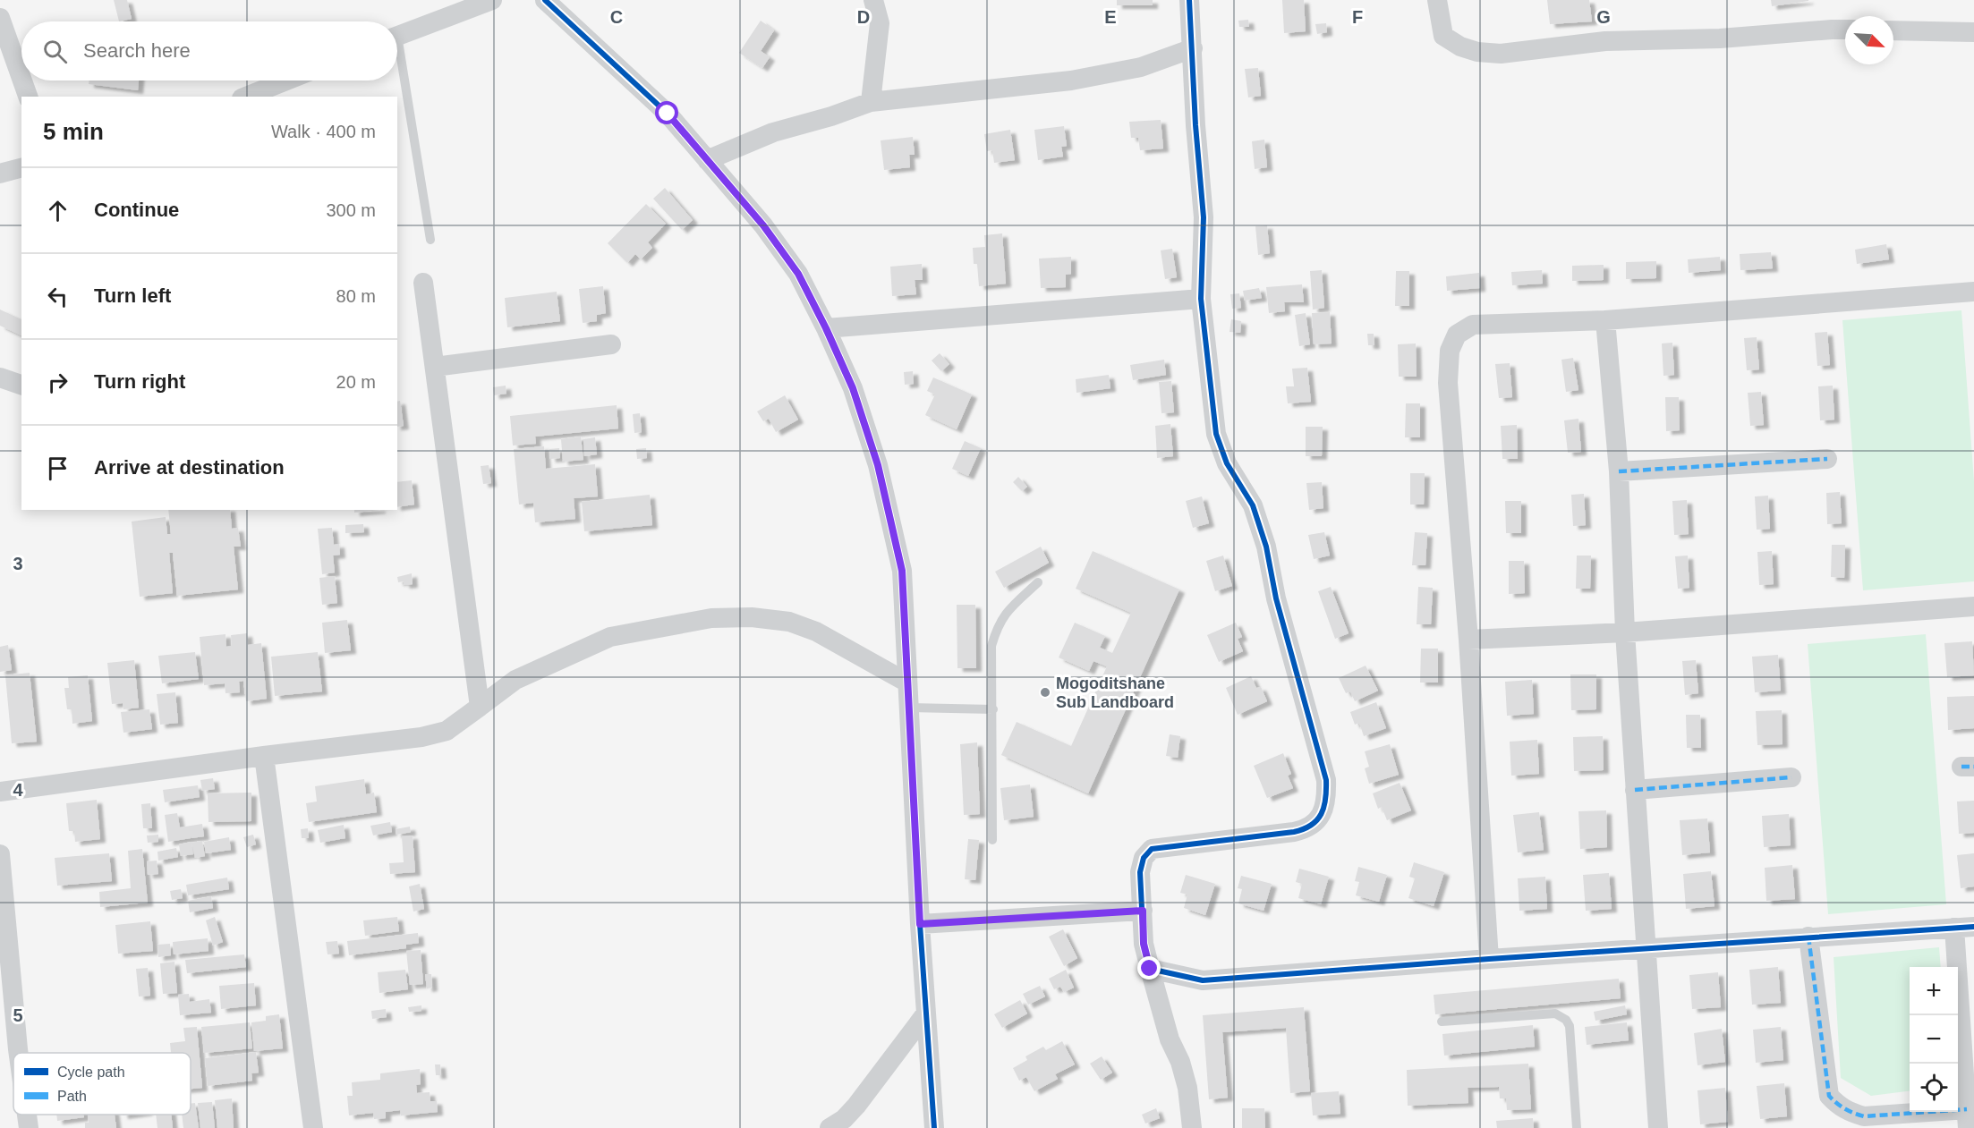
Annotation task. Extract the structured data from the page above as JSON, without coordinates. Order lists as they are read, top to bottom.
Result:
{
  "places": ["Mogoditshane Sub Landboard"],
  "legend": ["Cycle path", "Path"],
  "north": "bottom right",
  "page": {
    "search": "Search here",
    "heading": ["5 min", "Walk · 400 m"],
    "list": [
      ["Continue", "300 m"],
      ["Turn left", "80 m"],
      ["Turn right", "20 m"],
      "Arrive at destination"
    ],
    "map_buttons": ["+", "−"]
  },
  "grid": {
    "columns": [
      "C",
      "D",
      "E",
      "F",
      "G"
    ],
    "rows": ["3", "4", "5"]
  }
}
